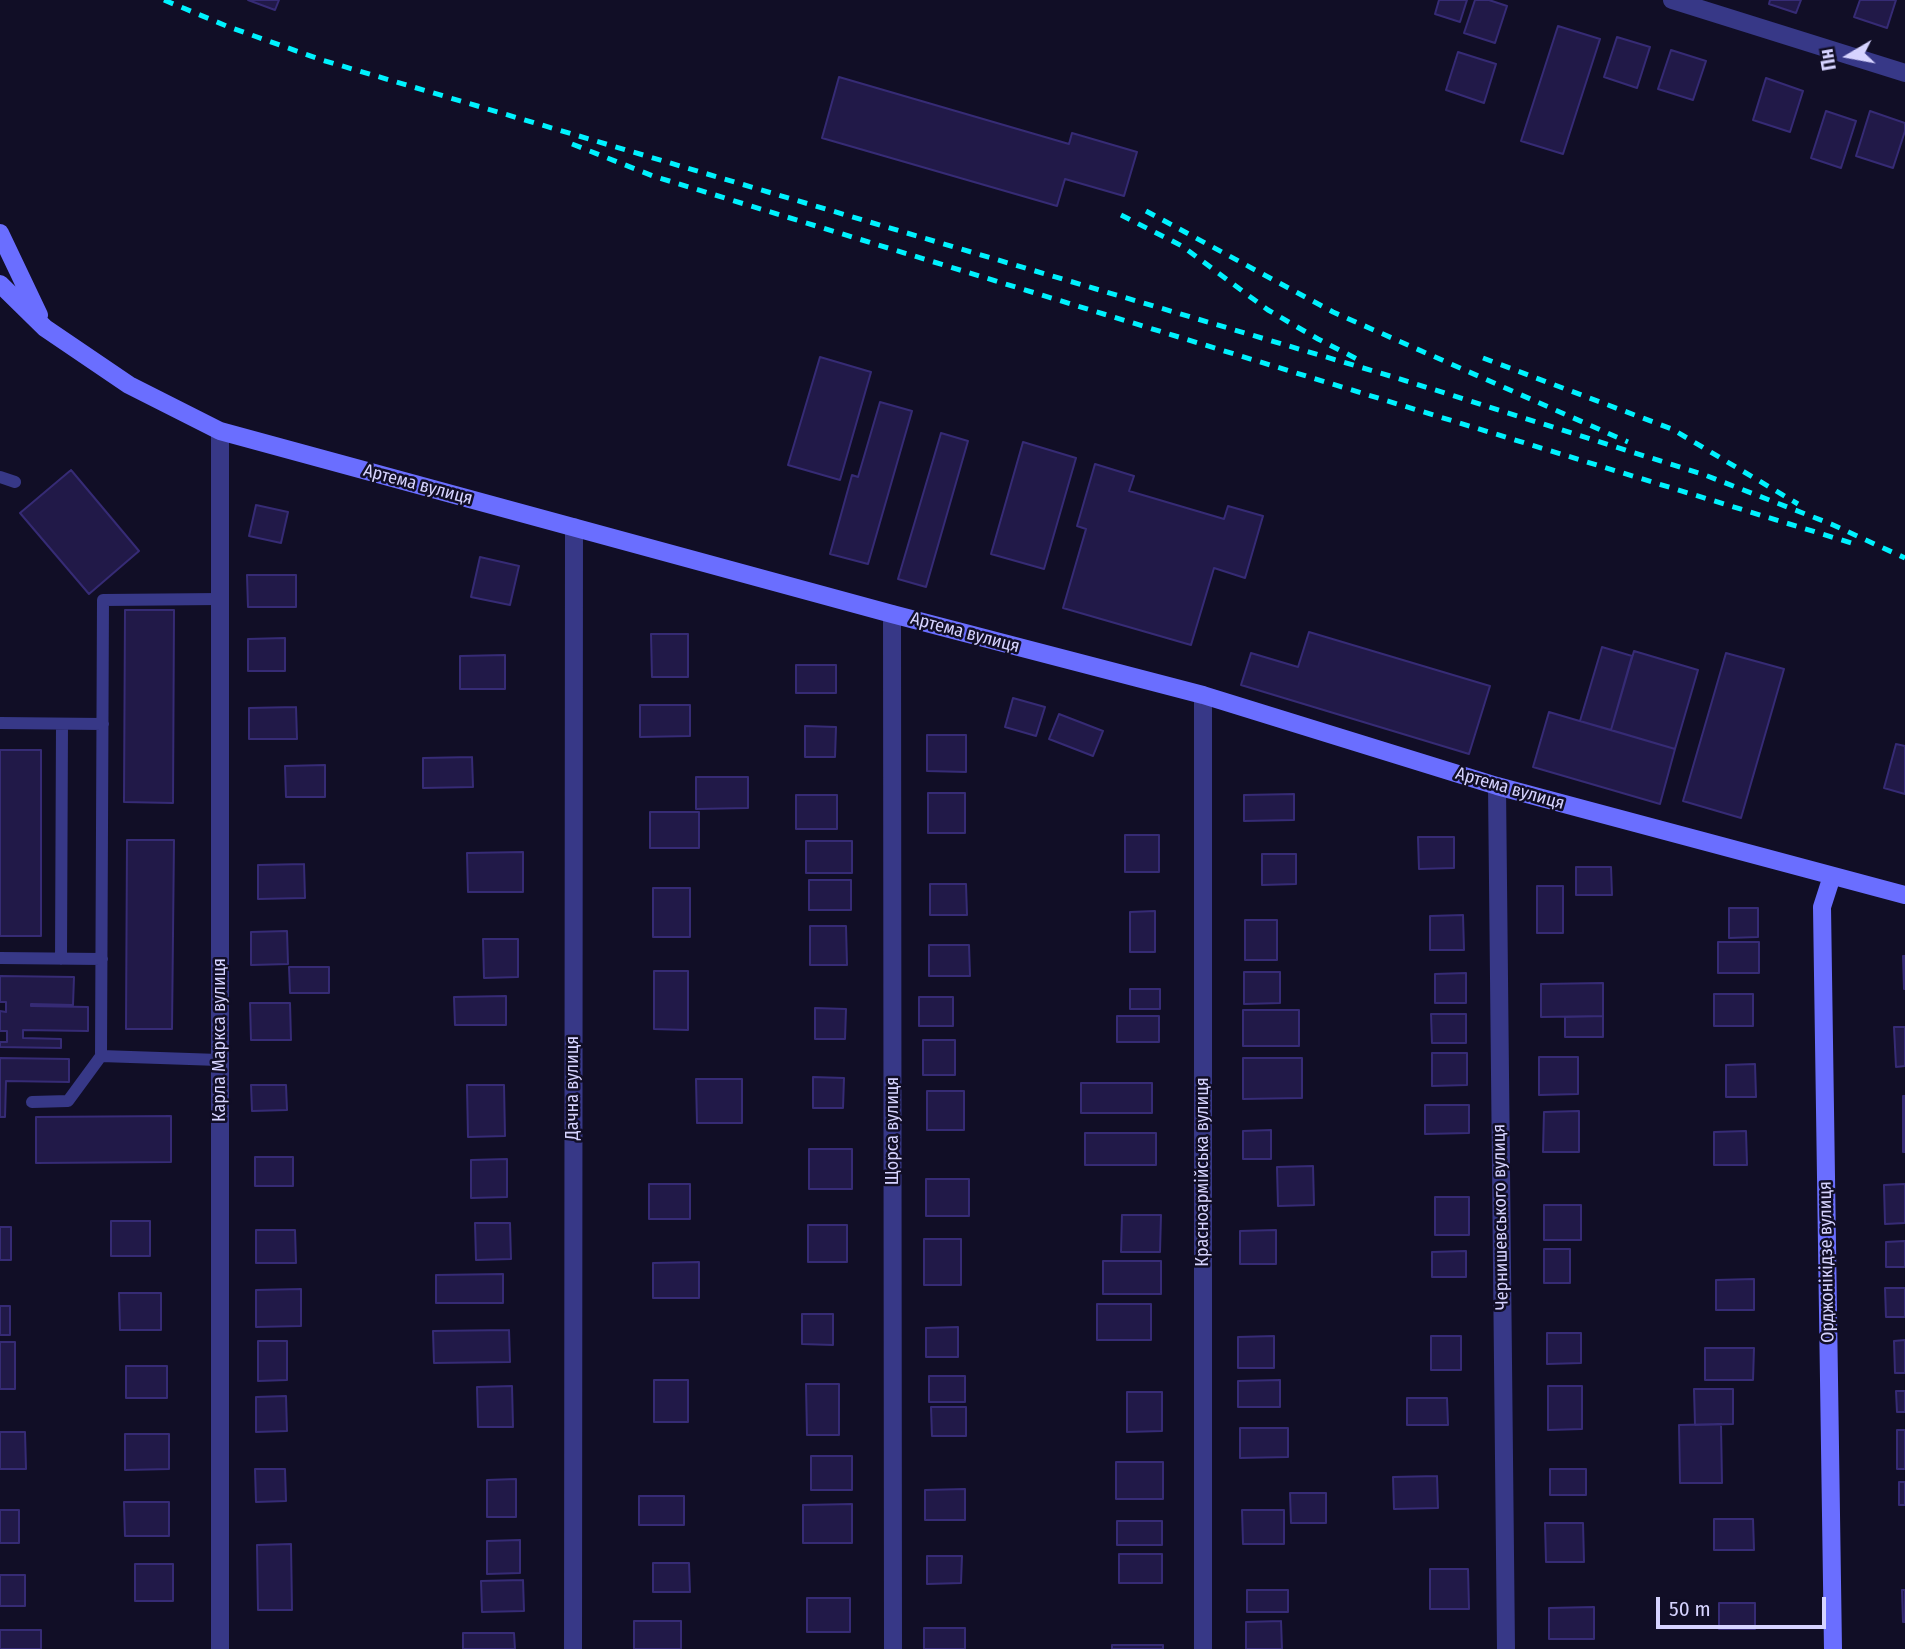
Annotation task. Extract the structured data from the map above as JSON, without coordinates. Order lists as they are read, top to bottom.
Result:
{
  "streets": {
    "main road": ["Артема вулиця", "Орджонікідзе вулиця"],
    "street": [
      "Карла Маркса вулиця",
      "Дачна вулиця",
      "Щорса вулиця",
      "Красноармійська вулиця",
      "Чернишевського вулиця"
    ]
  },
  "crossings": [
    ["Артема вулиця", "Карла Маркса вулиця"],
    ["Артема вулиця", "Дачна вулиця"],
    ["Артема вулиця", "Щорса вулиця"],
    ["Артема вулиця", "Красноармійська вулиця"],
    ["Артема вулиця", "Чернишевського вулиця"],
    ["Артема вулиця", "Орджонікідзе вулиця"]
  ],
  "scale_bar": "50 m",
  "north": "left"
}
